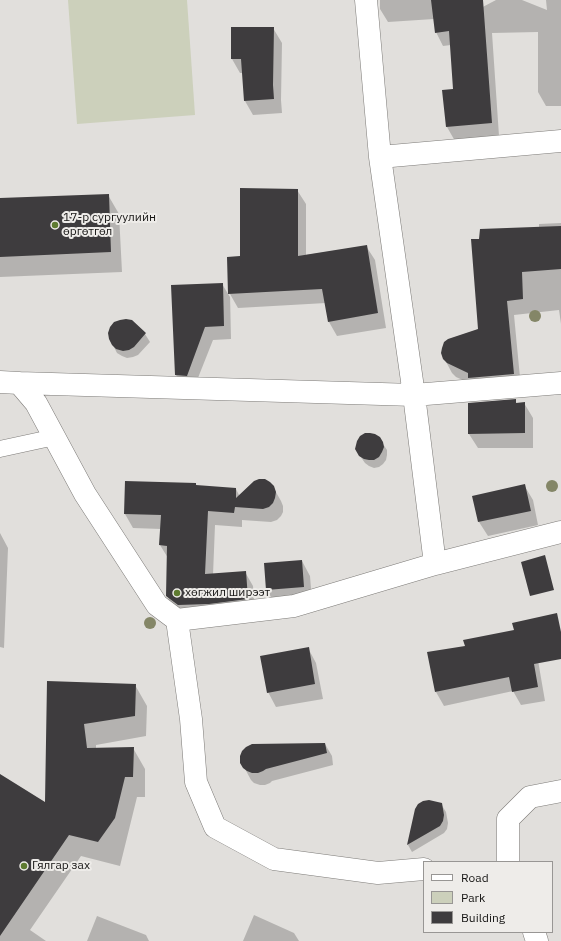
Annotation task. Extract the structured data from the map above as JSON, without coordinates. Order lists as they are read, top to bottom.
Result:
{
  "places": ["17-р сургуулийн өргөтгөл", "хөгжил ширээт", "Гялгар зах"],
  "legend": ["Road", "Park", "Building"]
}
